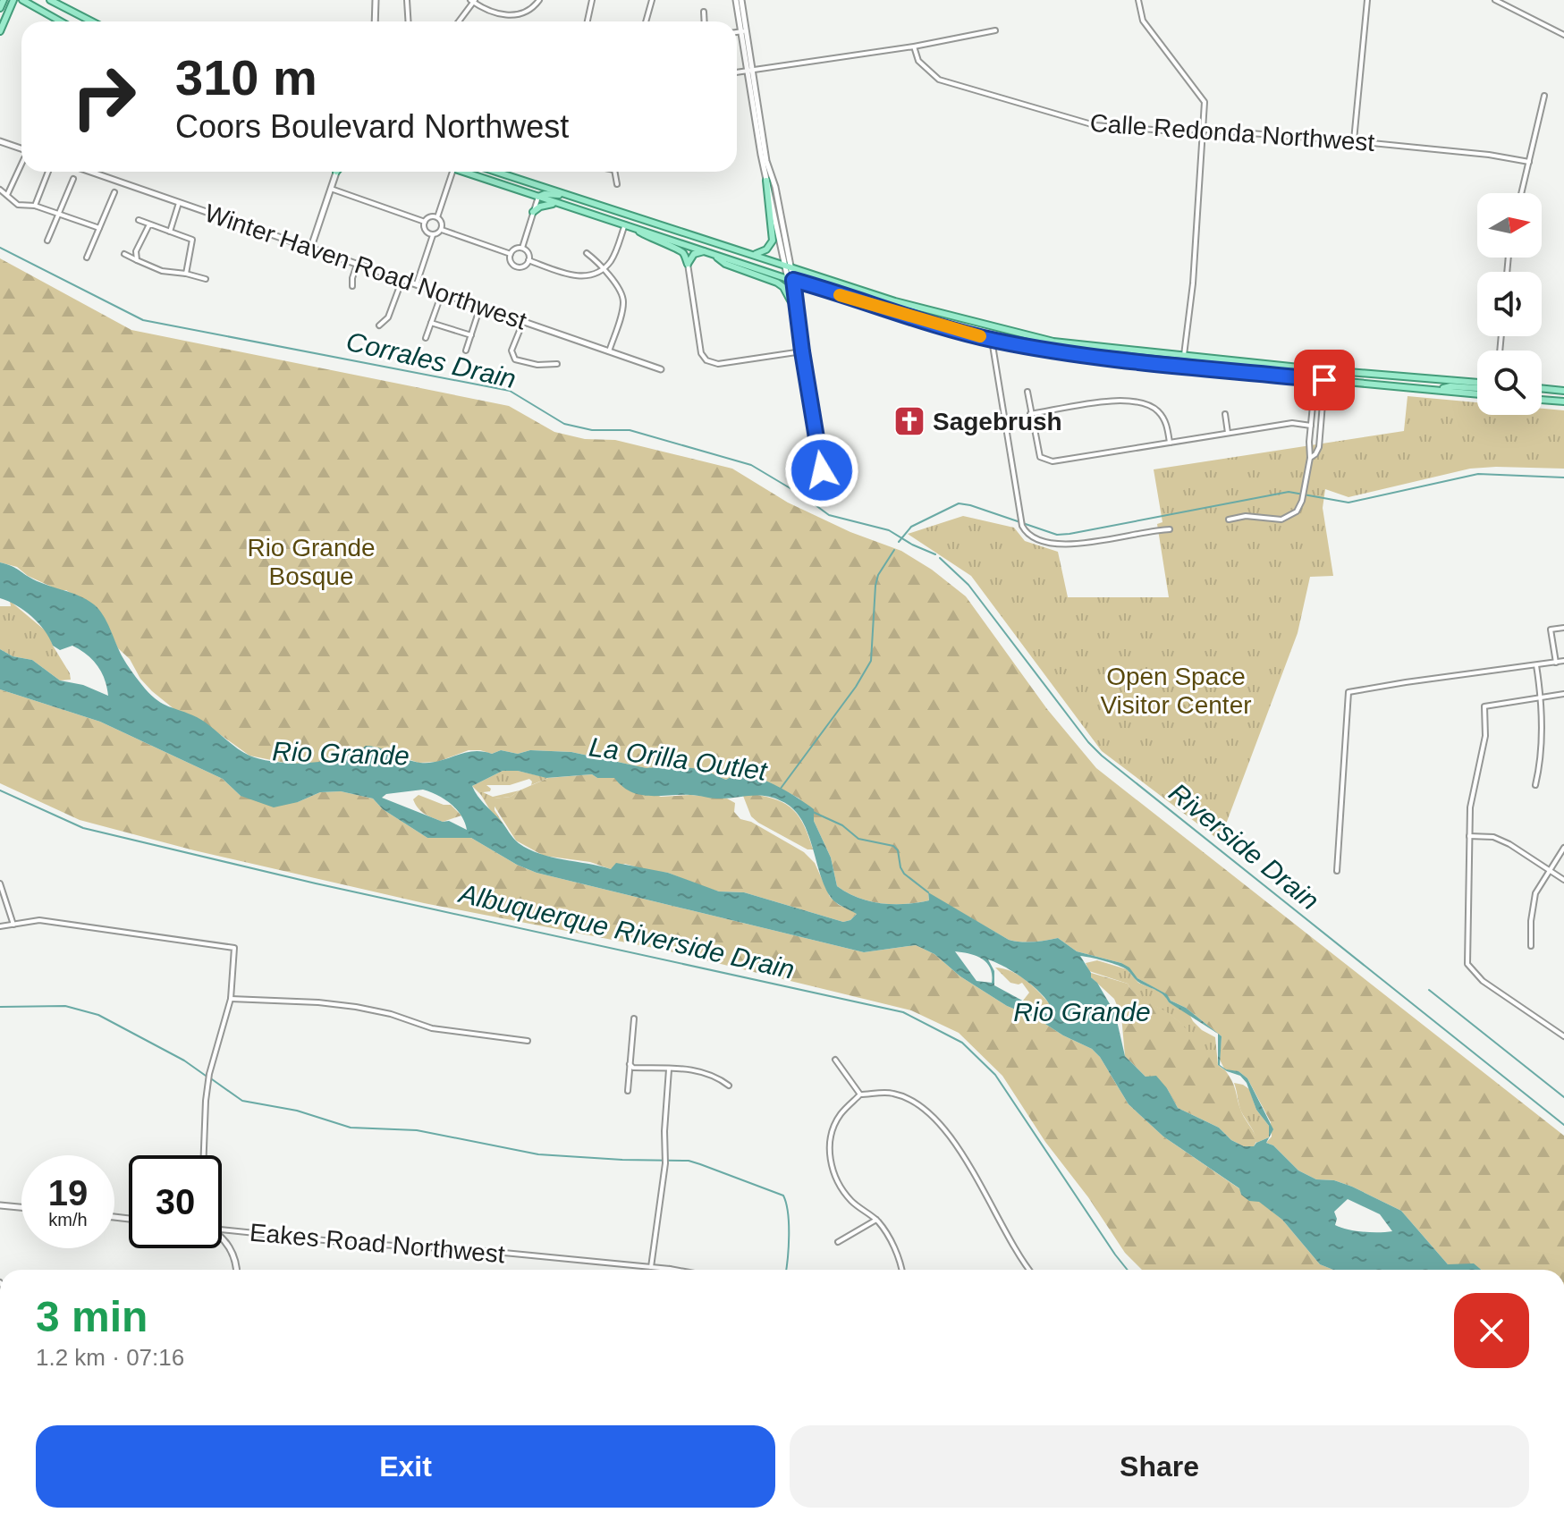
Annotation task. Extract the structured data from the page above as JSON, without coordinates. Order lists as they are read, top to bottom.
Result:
{
  "streets": {
    "street": ["Calle Redonda Northwest", "Winter Haven Road Northwest", "Eakes Road Northwest"]
  },
  "water": [
    "Corrales Drain",
    "Rio Grande",
    "La Orilla Outlet",
    "Riverside Drain",
    "Albuquerque Riverside Drain"
  ],
  "parks": ["Rio Grande Bosque", "Open Space Visitor Center"],
  "places": {
    "church": ["Sagebrush"]
  },
  "north": "right",
  "page": {
    "turn": ["310 m", "Coors Boulevard Northwest"],
    "speed": "19 km/h",
    "limit": "30",
    "heading": ["3 min", "1.2 km · 07:16"],
    "buttons": ["Exit", "Share"]
  }
}
